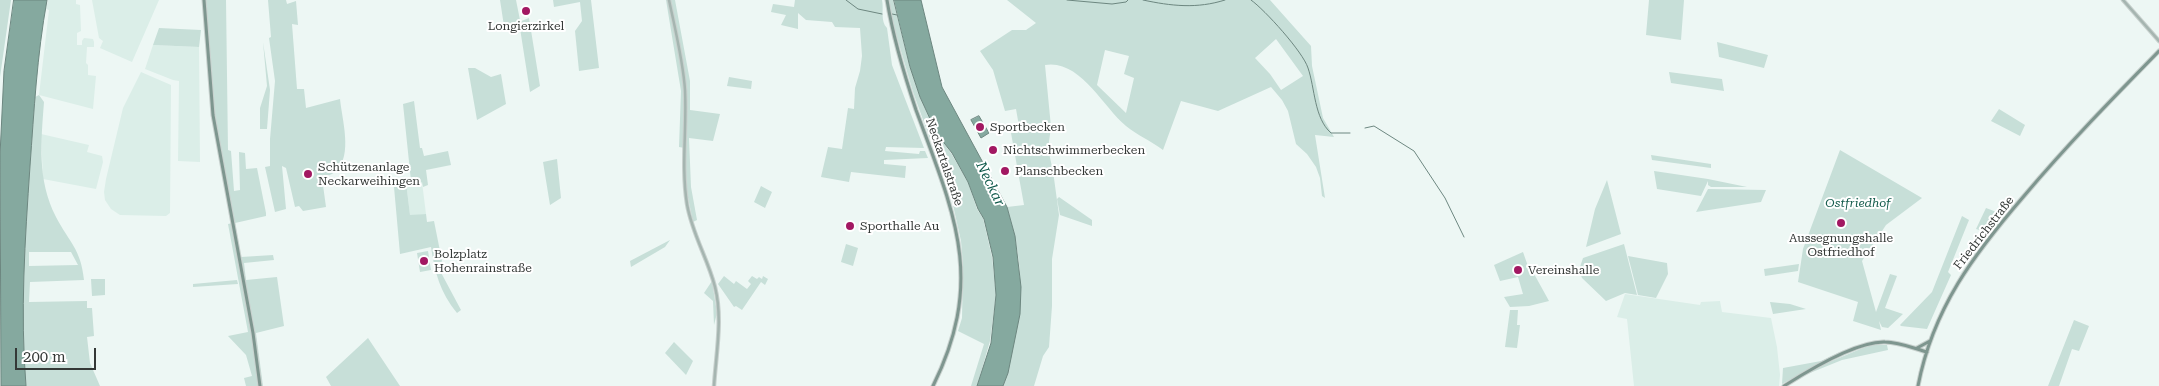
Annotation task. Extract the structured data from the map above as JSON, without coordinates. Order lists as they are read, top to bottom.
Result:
{
  "streets": {
    "main road": ["Neckartalstraße", "Friedrichstraße"]
  },
  "water": ["Neckar"],
  "parks": ["Ostfriedhof"],
  "places": [
    "Longierzirkel",
    "Sportbecken",
    "Nichtschwimmerbecken",
    "Planschbecken",
    "Schützenanlage Neckarweihingen",
    "Aussegnungshalle Ostfriedhof",
    "Sporthalle Au",
    "Bolzplatz Hohenrainstraße",
    "Vereinshalle"
  ],
  "scale_bar": "200 m"
}
